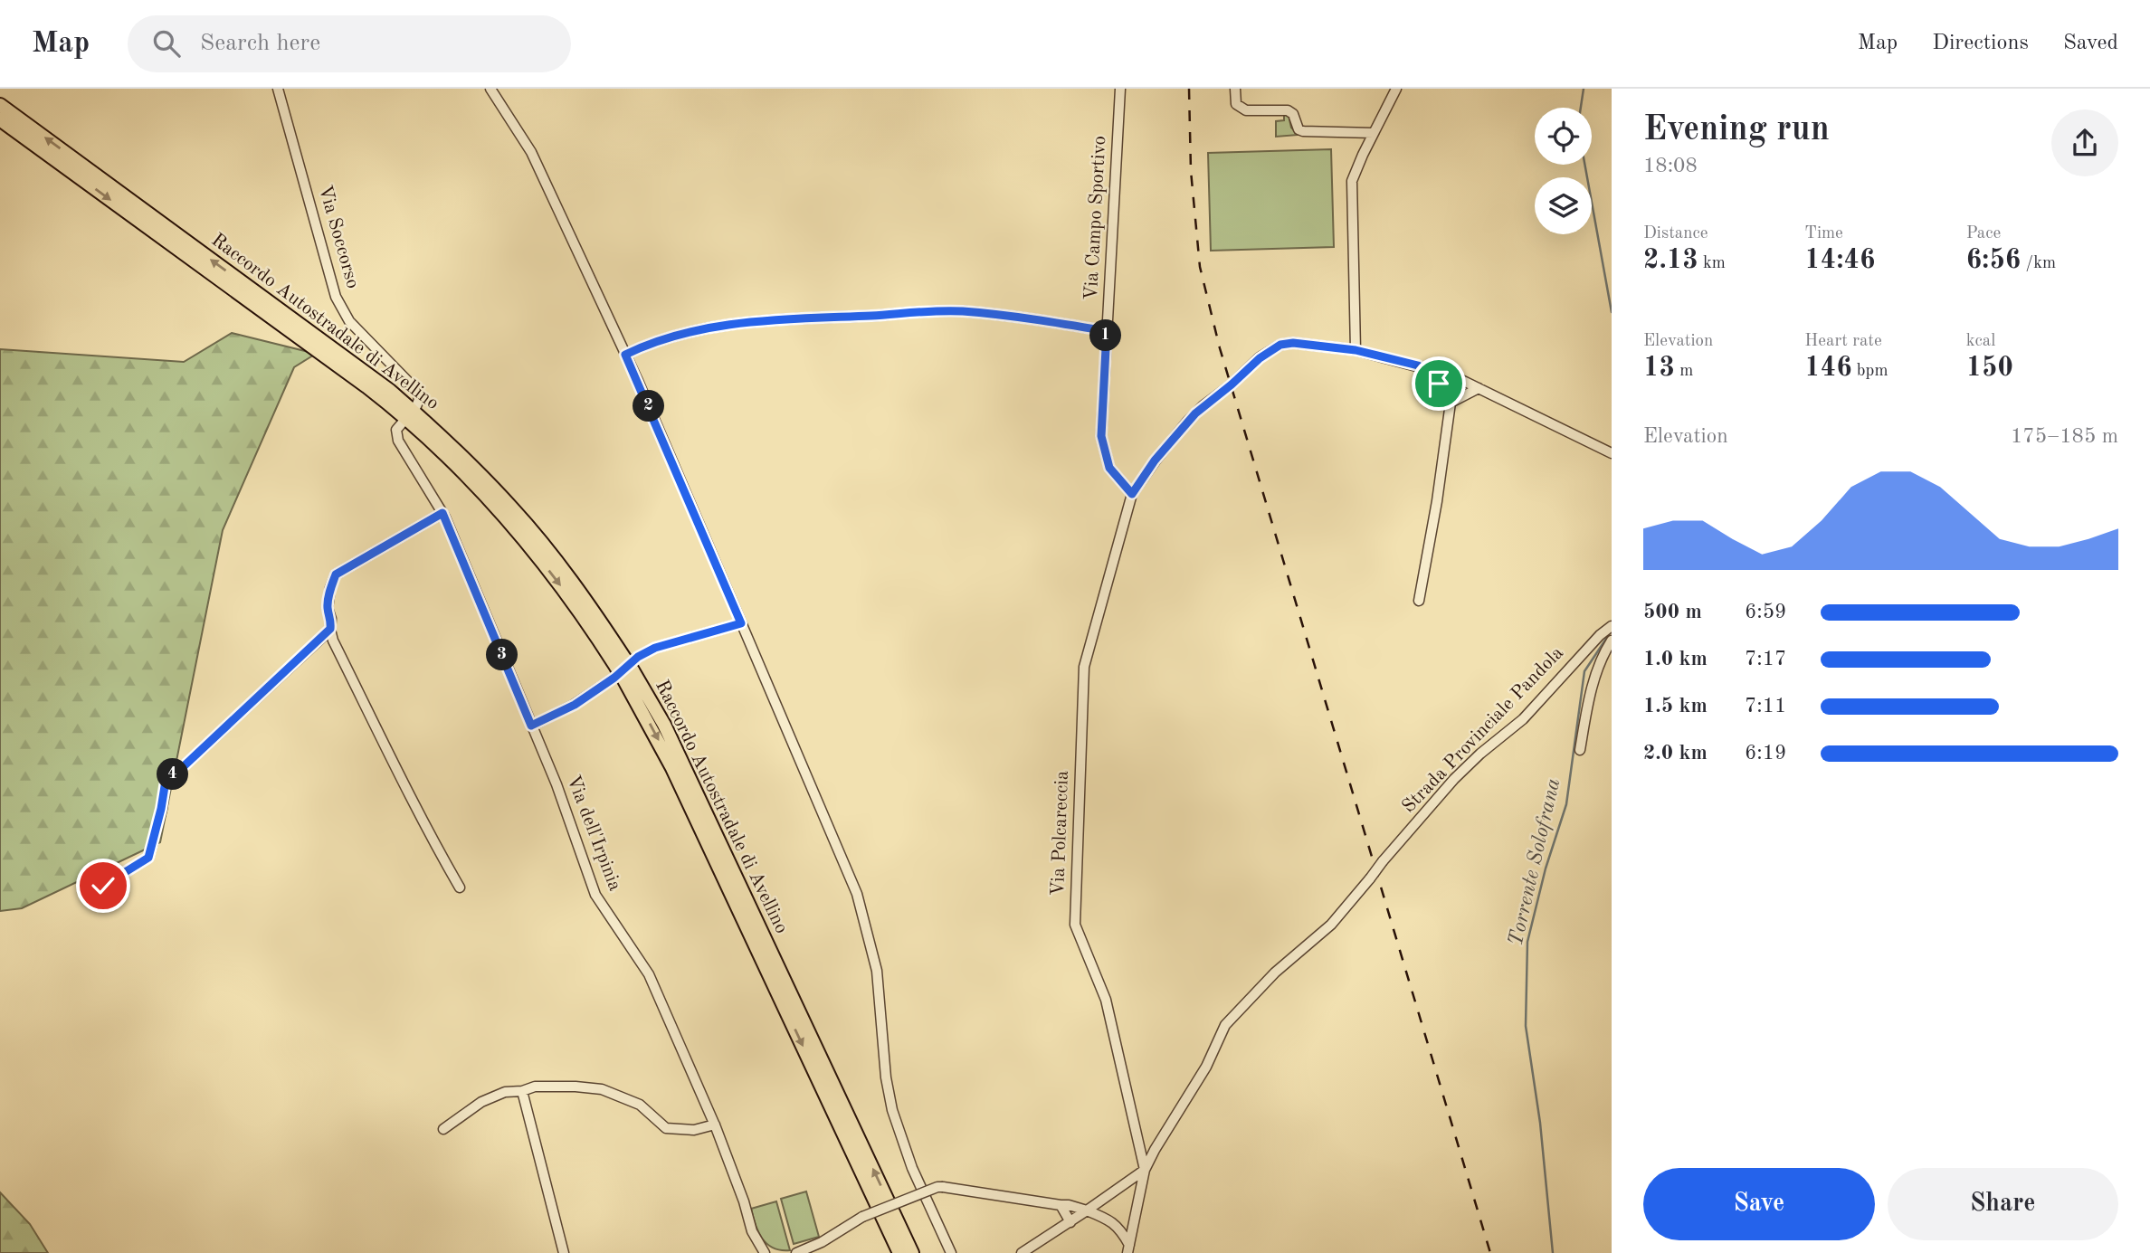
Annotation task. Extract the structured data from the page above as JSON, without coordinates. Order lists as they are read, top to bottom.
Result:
{
  "streets": {
    "highway": ["Raccordo Autostradale di Avellino"],
    "street": [
      "Via Campo Sportivo",
      "Via Soccorso",
      "Strada Provinciale Pandola",
      "Via dell'Irpinia",
      "Via Polcareccia"
    ]
  },
  "crossings": [
    ["Via Campo Sportivo", "Via Polcareccia"],
    ["Strada Provinciale Pandola", "Via Polcareccia"]
  ],
  "water": ["Torrente Solofrana"],
  "page": {
    "header": "Map",
    "search": "Search here",
    "nav": ["Map", "Directions", "Saved"],
    "heading": ["Evening run", "18:08"],
    "stats": [
      ["Distance", "2.13 km"],
      ["Time", "14:46"],
      ["Pace", "6:56 /km"],
      ["Elevation", "13 m"],
      ["Heart rate", "146 bpm"],
      ["kcal", "150"]
    ],
    "pins": [
      "1",
      "2",
      "3",
      "4"
    ],
    "chart": ["Elevation", "175–185 m"],
    "list": [
      {
        "name": "500 m",
        "note": "6:59"
      },
      {
        "name": "1.0 km",
        "note": "7:17"
      },
      {
        "name": "1.5 km",
        "note": "7:11"
      },
      {
        "name": "2.0 km",
        "note": "6:19"
      }
    ],
    "buttons": ["Save", "Share"]
  }
}
